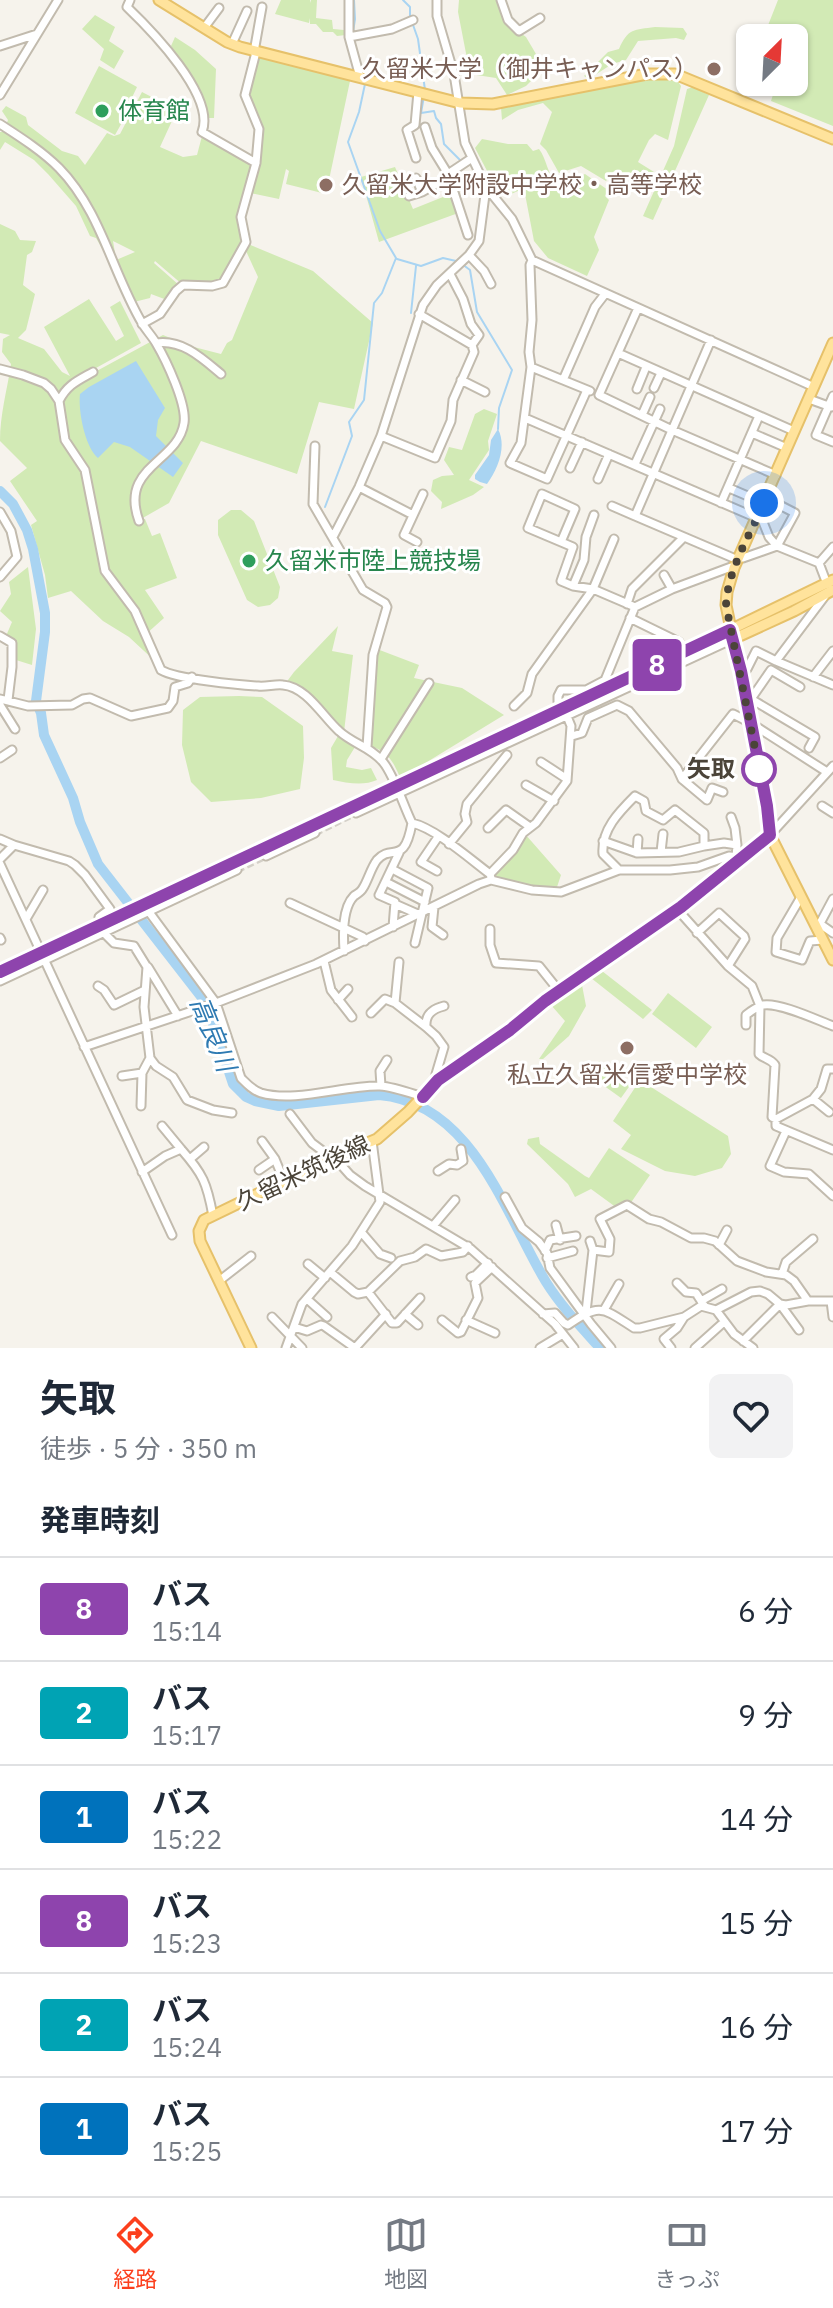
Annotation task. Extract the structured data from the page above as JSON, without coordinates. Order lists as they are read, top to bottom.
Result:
{
  "streets": {
    "main road": ["久留米筑後線"]
  },
  "water": ["高良川"],
  "places": [
    "久留米大学（御井キャンパス）",
    "体育館",
    "久留米大学附設中学校・高等学校",
    "久留米市陸上競技場",
    "矢取",
    "私立久留米信愛中学校"
  ],
  "lines": ["bus line 8"],
  "north": "top right",
  "page": {
    "on_map": "8",
    "heading": [
      ["矢取", "徒歩 · 5 分 · 350 m"],
      "発車時刻"
    ],
    "list": [
      {
        "mark": "8",
        "name": "バス",
        "note": "15:14",
        "value": "6 分"
      },
      {
        "mark": "2",
        "name": "バス",
        "note": "15:17",
        "value": "9 分"
      },
      {
        "mark": "1",
        "name": "バス",
        "note": "15:22",
        "value": "14 分"
      },
      {
        "mark": "8",
        "name": "バス",
        "note": "15:23",
        "value": "15 分"
      },
      {
        "mark": "2",
        "name": "バス",
        "note": "15:24",
        "value": "16 分"
      },
      {
        "mark": "1",
        "name": "バス",
        "note": "15:25",
        "value": "17 分"
      }
    ],
    "tabs": ["経路", "地図", "きっぷ"]
  }
}
